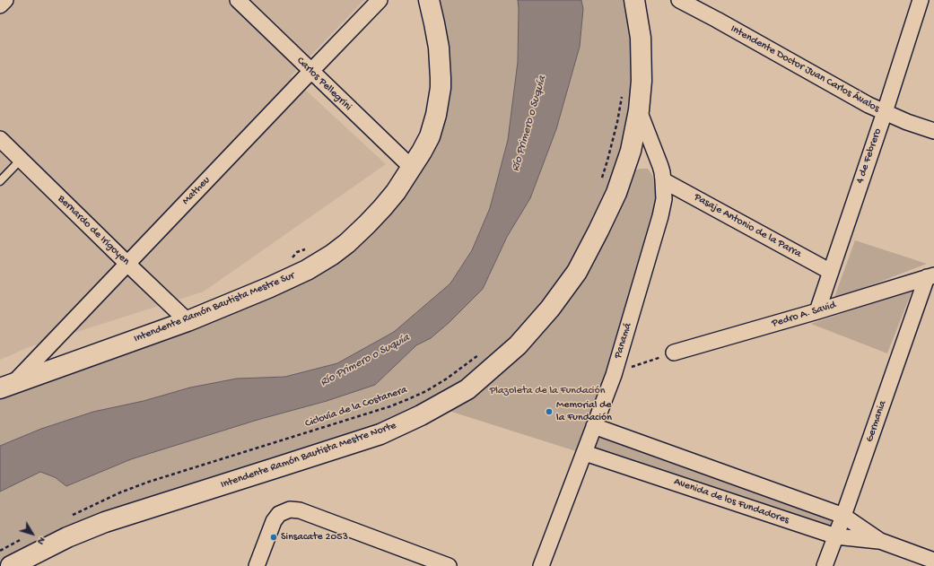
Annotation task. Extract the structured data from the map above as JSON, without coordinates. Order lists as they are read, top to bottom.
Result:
{
  "streets": {
    "main road": ["Intendente Ramón Bautista Mestre Sur", "Intendente Ramón Bautista Mestre Norte"],
    "street": [
      "Intendente Doctor Juan Carlos Ávalos",
      "Carlos Pellegrini",
      "4 de Febrero",
      "Matheu",
      "Pasaje Antonio de la Parra",
      "Bernardo de Irigoyen",
      "Pedro A. Savid",
      "Panamá",
      "Germania",
      "Avenida de los Fundadores"
    ],
    "path": ["Ciclovía de la Costanera"]
  },
  "crossings": [
    ["Intendente Doctor Juan Carlos Ávalos", "4 de Febrero"],
    ["Carlos Pellegrini", "Matheu"],
    ["Carlos Pellegrini", "Intendente Ramón Bautista Mestre Sur"],
    ["4 de Febrero", "Pasaje Antonio de la Parra"],
    ["4 de Febrero", "Pedro A. Savid"],
    ["Matheu", "Bernardo de Irigoyen"],
    ["Matheu", "Intendente Ramón Bautista Mestre Sur"],
    ["Pasaje Antonio de la Parra", "Panamá"],
    ["Bernardo de Irigoyen", "Intendente Ramón Bautista Mestre Sur"],
    ["Pedro A. Savid", "Germania"],
    ["Panamá", "Intendente Ramón Bautista Mestre Norte"],
    ["Panamá", "Avenida de los Fundadores"],
    ["Germania", "Avenida de los Fundadores"]
  ],
  "water": ["Río Primero o Suquía"],
  "parks": ["Plazoleta de la Fundación"],
  "places": ["Memorial de la Fundación", "Sinsacate 2053"],
  "north": "bottom right"
}
